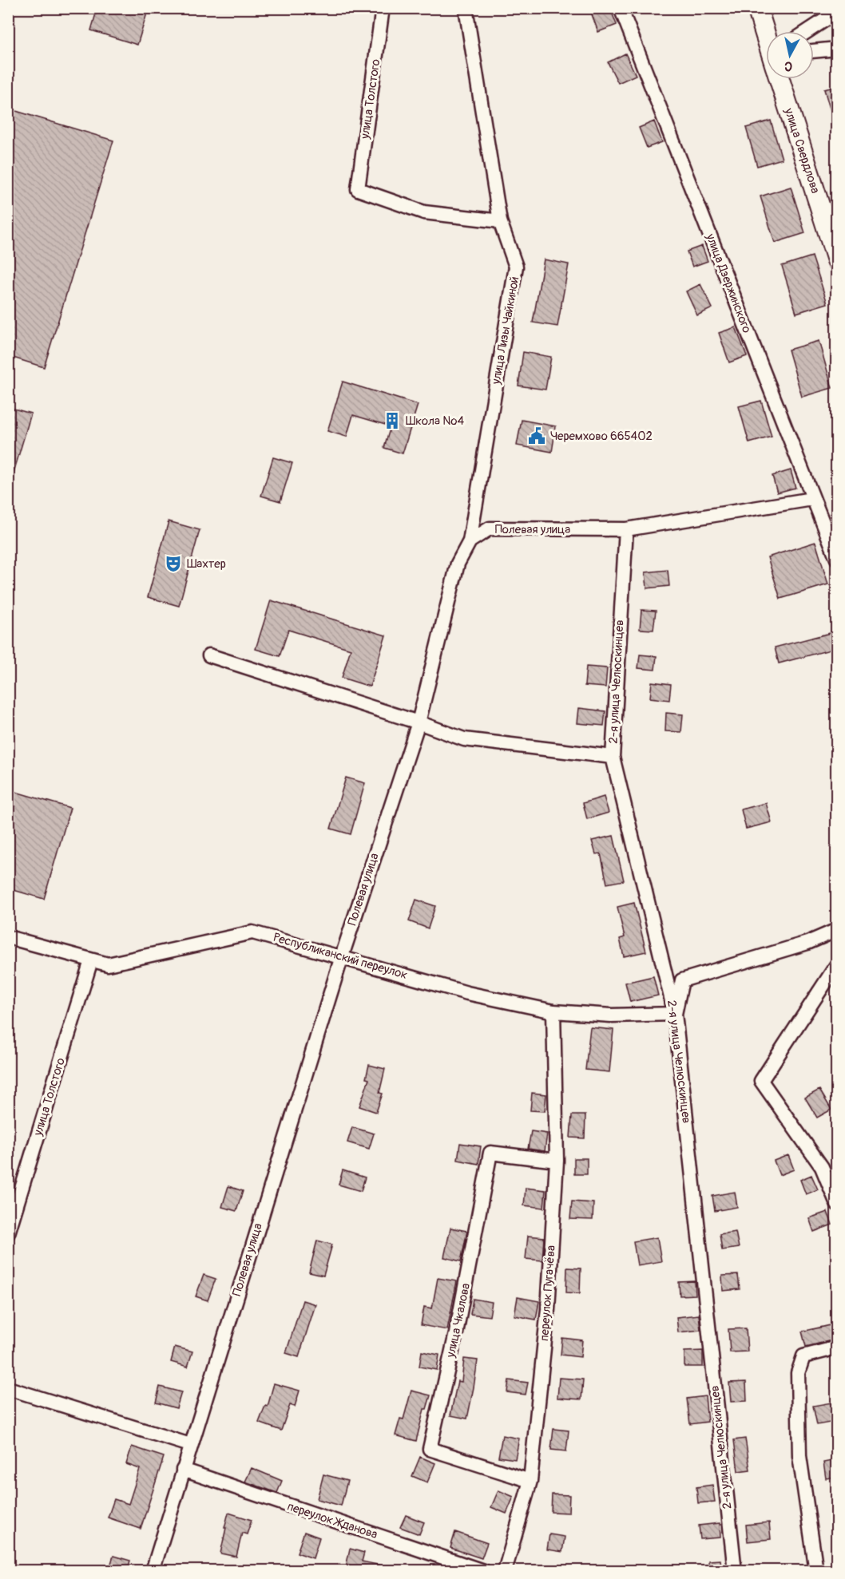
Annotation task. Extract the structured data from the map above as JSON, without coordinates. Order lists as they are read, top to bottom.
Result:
{
  "streets": {
    "street": [
      "улица Толстого",
      "улица Свердлова",
      "улица Дзержинского",
      "улица Лизы Чайкиной",
      "Полевая улица",
      "2-я улица Челюскинцев",
      "Республиканский переулок",
      "переулок Пугачёва",
      "улица Чкалова",
      "переулок Жданова"
    ]
  },
  "crossings": [
    ["улица Толстого", "улица Лизы Чайкиной"],
    ["улица Толстого", "Республиканский переулок"],
    ["улица Дзержинского", "Полевая улица"],
    ["улица Лизы Чайкиной", "Полевая улица"],
    ["Полевая улица", "2-я улица Челюскинцев"],
    ["Полевая улица", "Республиканский переулок"],
    ["Полевая улица", "переулок Жданова"],
    ["2-я улица Челюскинцев", "Республиканский переулок"],
    ["Республиканский переулок", "переулок Пугачёва"],
    ["переулок Пугачёва", "улица Чкалова"]
  ],
  "places": {
    "building": ["Школа №4"],
    "public building": ["Черемхово 665402"],
    "theatre": ["Шахтер"]
  },
  "north": "bottom"
}
